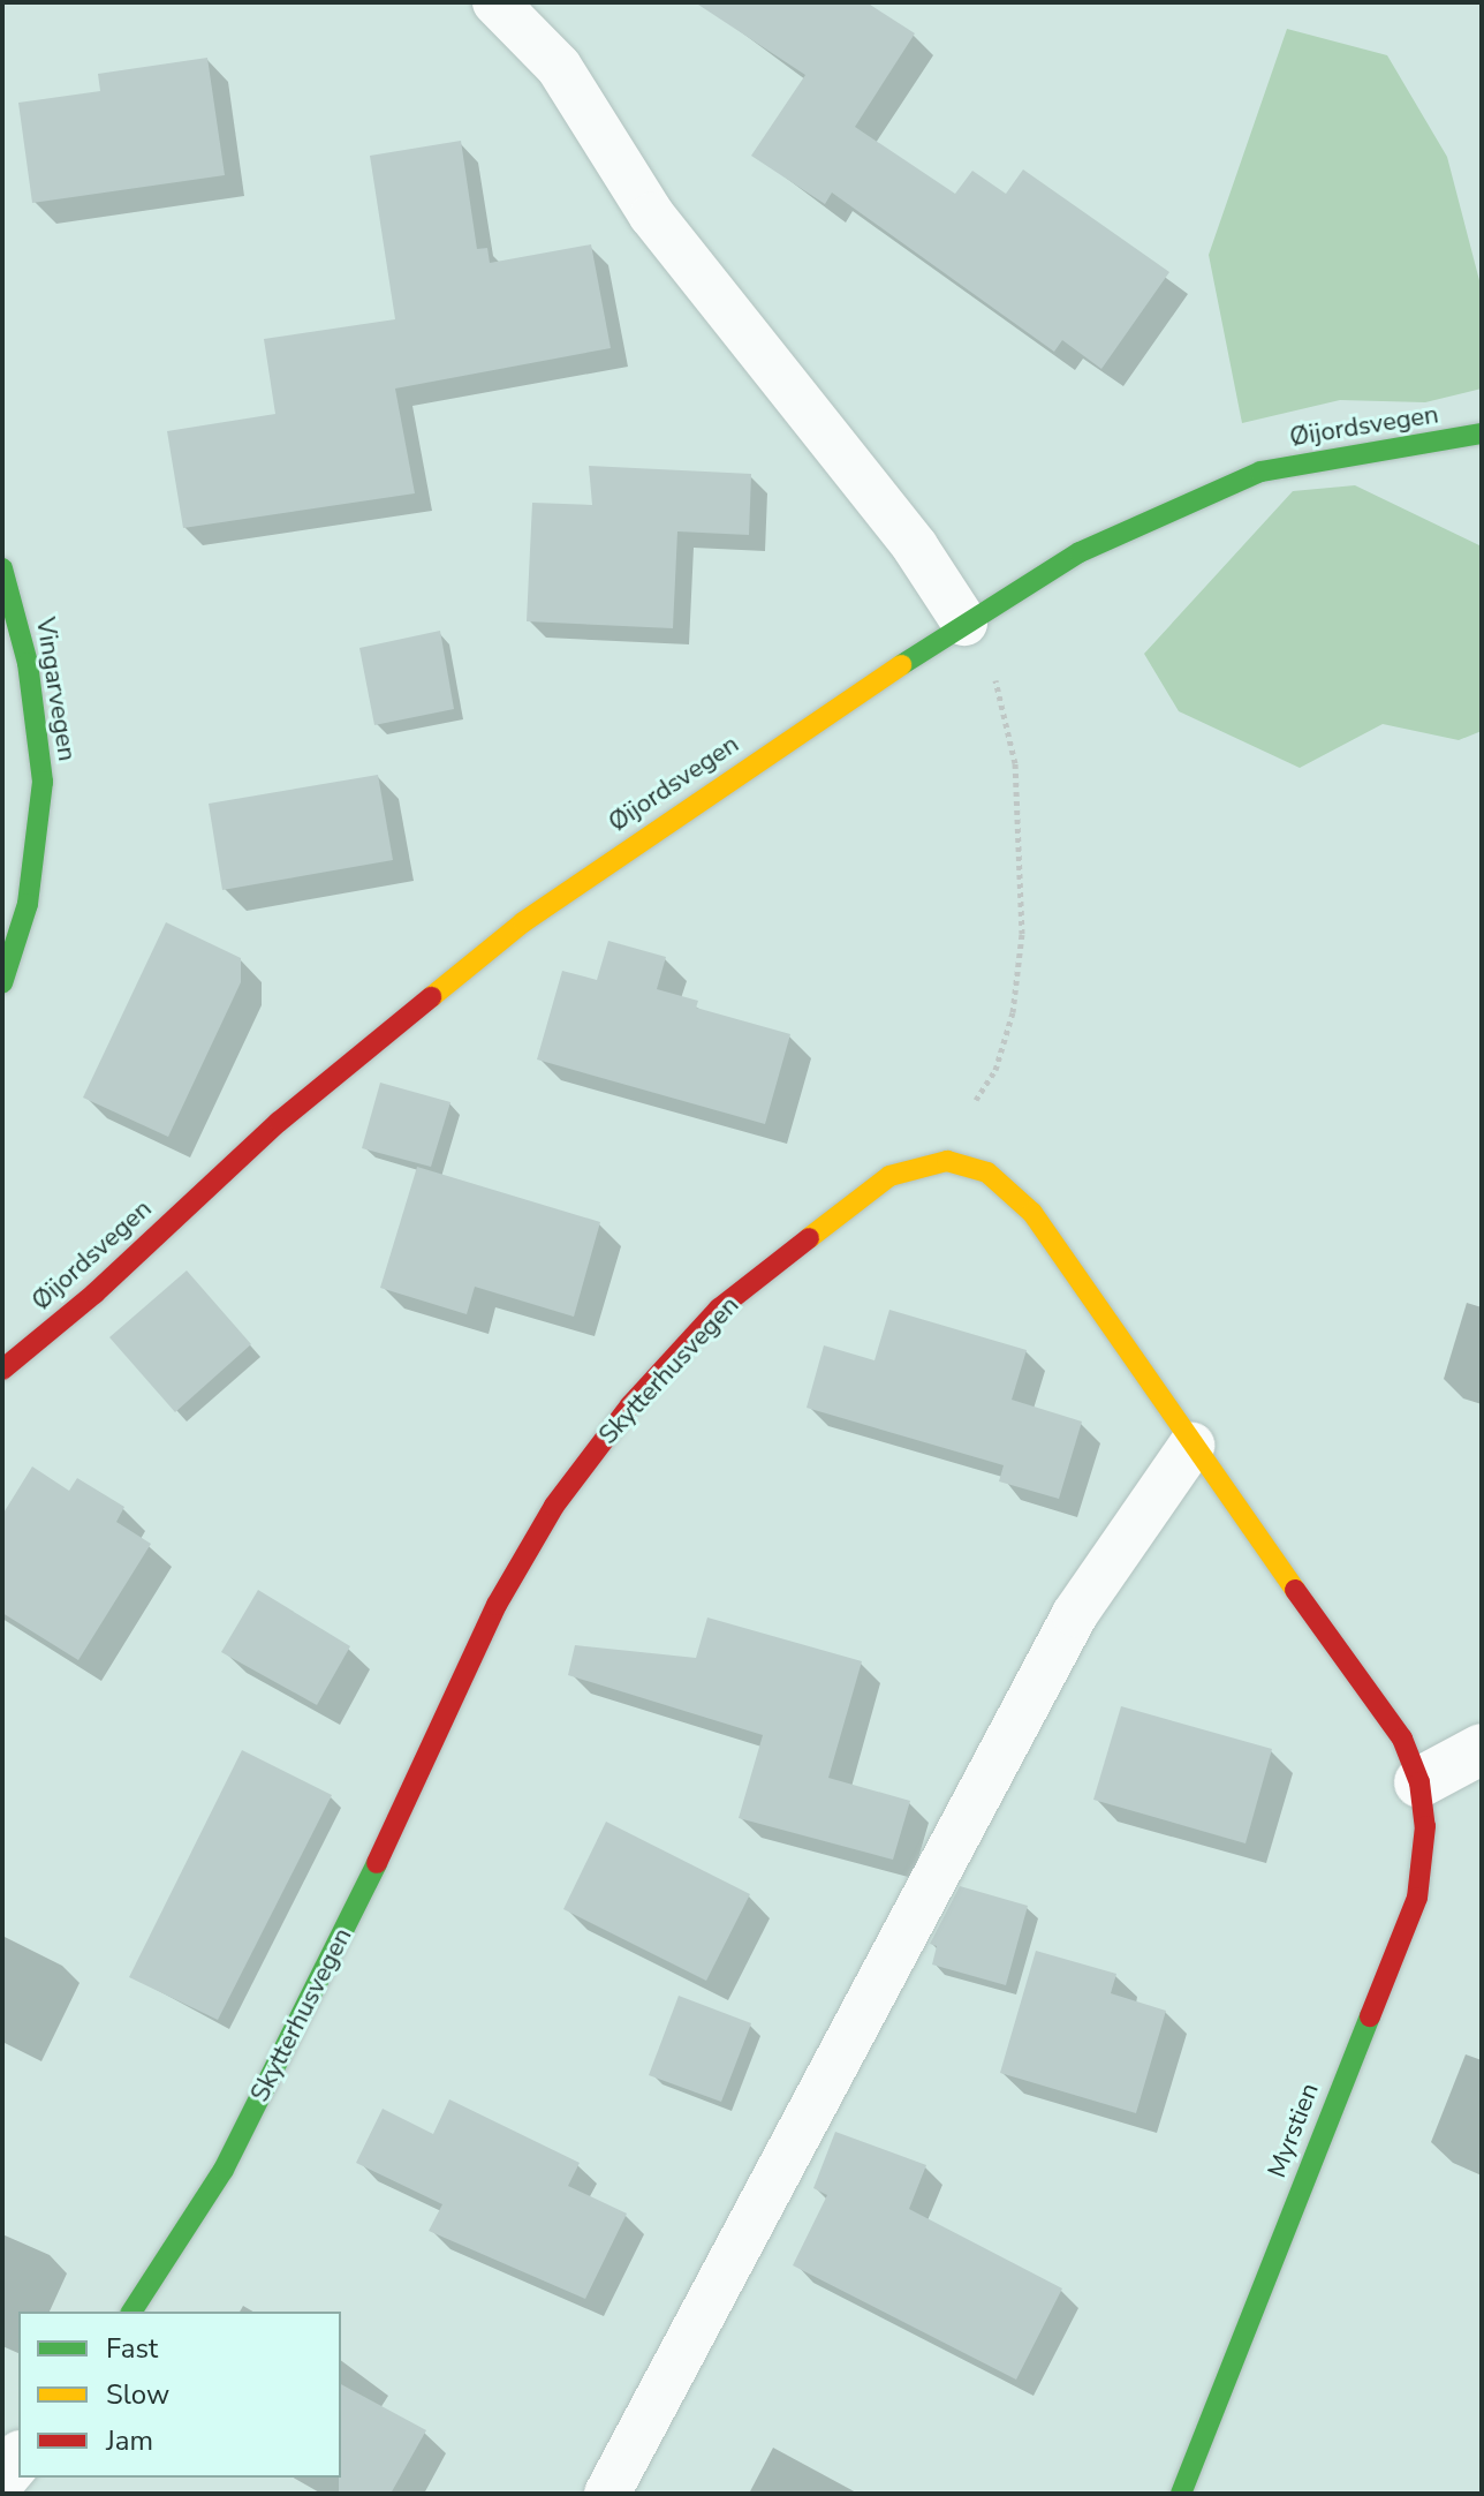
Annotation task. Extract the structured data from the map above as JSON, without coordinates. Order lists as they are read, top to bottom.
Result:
{
  "streets": {
    "street": [
      "Øijordsvegen",
      "Vingarvegen",
      "Skytterhusvegen",
      "Myrstien"
    ]
  },
  "legend": ["Fast", "Slow", "Jam"]
}
